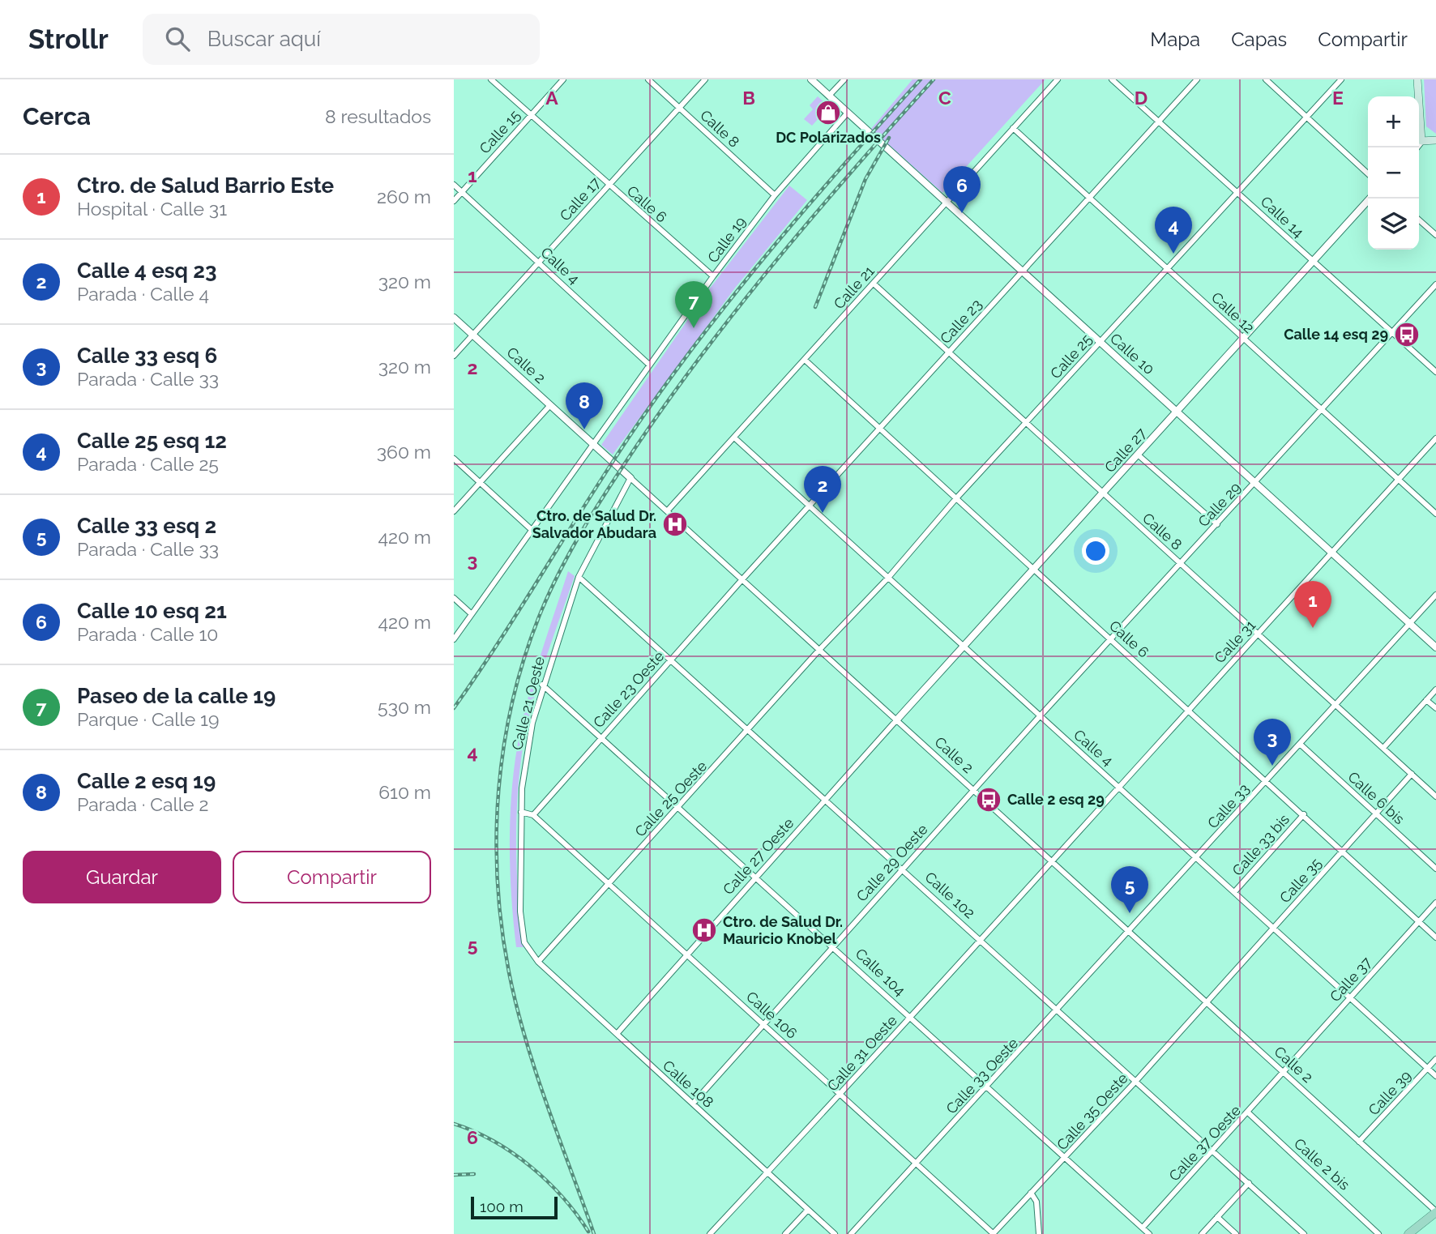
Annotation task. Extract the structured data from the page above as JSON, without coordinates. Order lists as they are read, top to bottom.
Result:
{
  "streets": {
    "street": [
      "Calle 8",
      "Calle 15",
      "Calle 17",
      "Calle 6",
      "Calle 14",
      "Calle 19",
      "Calle 4",
      "Calle 21",
      "Calle 12",
      "Calle 23",
      "Calle 10",
      "Calle 25",
      "Calle 2",
      "Calle 27",
      "Calle 29",
      "Calle 31",
      "Calle 23 Oeste",
      "Calle 21 Oeste",
      "Calle 6 bis",
      "Calle 25 Oeste",
      "Calle 33",
      "Calle 33 bis",
      "Calle 27 Oeste",
      "Calle 29 Oeste",
      "Calle 35",
      "Calle 102",
      "Calle 104",
      "Calle 37",
      "Calle 106",
      "Calle 31 Oeste",
      "Calle 33 Oeste",
      "Calle 108",
      "Calle 39",
      "Calle 35 Oeste",
      "Calle 37 Oeste",
      "Calle 2 bis"
    ]
  },
  "crossings": [
    ["Calle 8", "Calle 17"],
    ["Calle 8", "Calle 19"],
    ["Calle 8", "Calle 21"],
    ["Calle 8", "Calle 23"],
    ["Calle 8", "Calle 25"],
    ["Calle 8", "Calle 27"],
    ["Calle 8", "Calle 29"],
    ["Calle 8", "Calle 31"],
    ["Calle 8", "Calle 33"],
    ["Calle 8", "Calle 35"],
    ["Calle 15", "Calle 6"],
    ["Calle 15", "Calle 4"],
    ["Calle 17", "Calle 6"],
    ["Calle 17", "Calle 4"],
    ["Calle 17", "Calle 2"],
    ["Calle 6", "Calle 19"],
    ["Calle 6", "Calle 21"],
    ["Calle 6", "Calle 23"],
    ["Calle 6", "Calle 25"],
    ["Calle 6", "Calle 27"],
    ["Calle 6", "Calle 29"],
    ["Calle 6", "Calle 31"],
    ["Calle 6", "Calle 33"],
    ["Calle 6", "Calle 33 bis"],
    ["Calle 6", "Calle 35"],
    ["Calle 6", "Calle 37"],
    ["Calle 14", "Calle 23"],
    ["Calle 14", "Calle 25"],
    ["Calle 14", "Calle 27"],
    ["Calle 14", "Calle 29"],
    ["Calle 19", "Calle 4"],
    ["Calle 19", "Calle 10"],
    ["Calle 19", "Calle 2"],
    ["Calle 4", "Calle 21"],
    ["Calle 4", "Calle 23"],
    ["Calle 4", "Calle 25"],
    ["Calle 4", "Calle 27"],
    ["Calle 4", "Calle 29"],
    ["Calle 4", "Calle 31"],
    ["Calle 4", "Calle 33"],
    ["Calle 4", "Calle 33 bis"],
    ["Calle 4", "Calle 35"],
    ["Calle 4", "Calle 37"],
    ["Calle 4", "Calle 39"],
    ["Calle 21", "Calle 12"],
    ["Calle 21", "Calle 10"],
    ["Calle 21", "Calle 2"],
    ["Calle 12", "Calle 23"],
    ["Calle 12", "Calle 25"],
    ["Calle 12", "Calle 27"],
    ["Calle 12", "Calle 29"],
    ["Calle 12", "Calle 31"],
    ["Calle 23", "Calle 10"],
    ["Calle 23", "Calle 2"],
    ["Calle 23", "Calle 23 Oeste"],
    ["Calle 10", "Calle 25"],
    ["Calle 10", "Calle 27"],
    ["Calle 10", "Calle 29"],
    ["Calle 10", "Calle 31"],
    ["Calle 10", "Calle 33"],
    ["Calle 25", "Calle 2"],
    ["Calle 25", "Calle 25 Oeste"],
    ["Calle 2", "Calle 27"],
    ["Calle 2", "Calle 29"],
    ["Calle 2", "Calle 31"],
    ["Calle 2", "Calle 23 Oeste"],
    ["Calle 2", "Calle 21 Oeste"],
    ["Calle 2", "Calle 25 Oeste"],
    ["Calle 2", "Calle 33"],
    ["Calle 2", "Calle 27 Oeste"],
    ["Calle 2", "Calle 29 Oeste"],
    ["Calle 2", "Calle 35"],
    ["Calle 2", "Calle 37"],
    ["Calle 2", "Calle 31 Oeste"],
    ["Calle 2", "Calle 33 Oeste"],
    ["Calle 2", "Calle 39"],
    ["Calle 2", "Calle 35 Oeste"],
    ["Calle 2", "Calle 37 Oeste"],
    ["Calle 27", "Calle 27 Oeste"],
    ["Calle 29", "Calle 29 Oeste"],
    ["Calle 31", "Calle 31 Oeste"],
    ["Calle 23 Oeste", "Calle 102"],
    ["Calle 23 Oeste", "Calle 104"],
    ["Calle 23 Oeste", "Calle 106"],
    ["Calle 21 Oeste", "Calle 102"],
    ["Calle 21 Oeste", "Calle 104"],
    ["Calle 21 Oeste", "Calle 108"],
    ["Calle 6 bis", "Calle 33"],
    ["Calle 6 bis", "Calle 35"],
    ["Calle 25 Oeste", "Calle 102"],
    ["Calle 25 Oeste", "Calle 104"],
    ["Calle 25 Oeste", "Calle 106"],
    ["Calle 25 Oeste", "Calle 108"],
    ["Calle 33", "Calle 33 Oeste"],
    ["Calle 27 Oeste", "Calle 102"],
    ["Calle 27 Oeste", "Calle 104"],
    ["Calle 27 Oeste", "Calle 106"],
    ["Calle 27 Oeste", "Calle 108"],
    ["Calle 29 Oeste", "Calle 102"],
    ["Calle 29 Oeste", "Calle 104"],
    ["Calle 29 Oeste", "Calle 106"],
    ["Calle 29 Oeste", "Calle 108"],
    ["Calle 35", "Calle 35 Oeste"],
    ["Calle 102", "Calle 31 Oeste"],
    ["Calle 102", "Calle 33 Oeste"],
    ["Calle 102", "Calle 35 Oeste"],
    ["Calle 102", "Calle 37 Oeste"],
    ["Calle 104", "Calle 31 Oeste"],
    ["Calle 104", "Calle 33 Oeste"],
    ["Calle 104", "Calle 35 Oeste"],
    ["Calle 104", "Calle 37 Oeste"],
    ["Calle 37", "Calle 37 Oeste"],
    ["Calle 106", "Calle 31 Oeste"],
    ["Calle 106", "Calle 33 Oeste"],
    ["Calle 106", "Calle 35 Oeste"],
    ["Calle 31 Oeste", "Calle 108"],
    ["Calle 37 Oeste", "Calle 2 bis"]
  ],
  "places": {
    "shop": ["DC Polarizados"],
    "bus stop": ["Calle 14 esq 29", "Calle 2 esq 29"],
    "hospital": ["Ctro. de Salud Dr. Salvador Abudara", "Ctro. de Salud Dr. Mauricio Knobel"]
  },
  "scale_bar": "100 m",
  "page": {
    "header": "Strollr",
    "search": "Buscar aquí",
    "nav": ["Mapa", "Capas", "Compartir"],
    "heading": ["Cerca", "8 resultados"],
    "map_buttons": ["+", "−"],
    "list": [
      {
        "mark": "1",
        "name": "Ctro. de Salud Barrio Este",
        "note": "Hospital · Calle 31",
        "value": "260 m"
      },
      {
        "mark": "2",
        "name": "Calle 4 esq 23",
        "note": "Parada · Calle 4",
        "value": "320 m"
      },
      {
        "mark": "3",
        "name": "Calle 33 esq 6",
        "note": "Parada · Calle 33",
        "value": "320 m"
      },
      {
        "mark": "4",
        "name": "Calle 25 esq 12",
        "note": "Parada · Calle 25",
        "value": "360 m"
      },
      {
        "mark": "5",
        "name": "Calle 33 esq 2",
        "note": "Parada · Calle 33",
        "value": "420 m"
      },
      {
        "mark": "6",
        "name": "Calle 10 esq 21",
        "note": "Parada · Calle 10",
        "value": "420 m"
      },
      {
        "mark": "7",
        "name": "Paseo de la calle 19",
        "note": "Parque · Calle 19",
        "value": "530 m"
      },
      {
        "mark": "8",
        "name": "Calle 2 esq 19",
        "note": "Parada · Calle 2",
        "value": "610 m"
      }
    ],
    "pins": [
      "6",
      "4",
      "7",
      "8",
      "2",
      "1",
      "3",
      "5"
    ],
    "buttons": ["Guardar", "Compartir"],
    "scale": "100 m"
  },
  "grid": {
    "columns": [
      "A",
      "B",
      "C",
      "D",
      "E"
    ],
    "rows": [
      "1",
      "2",
      "3",
      "4",
      "5",
      "6"
    ]
  }
}
